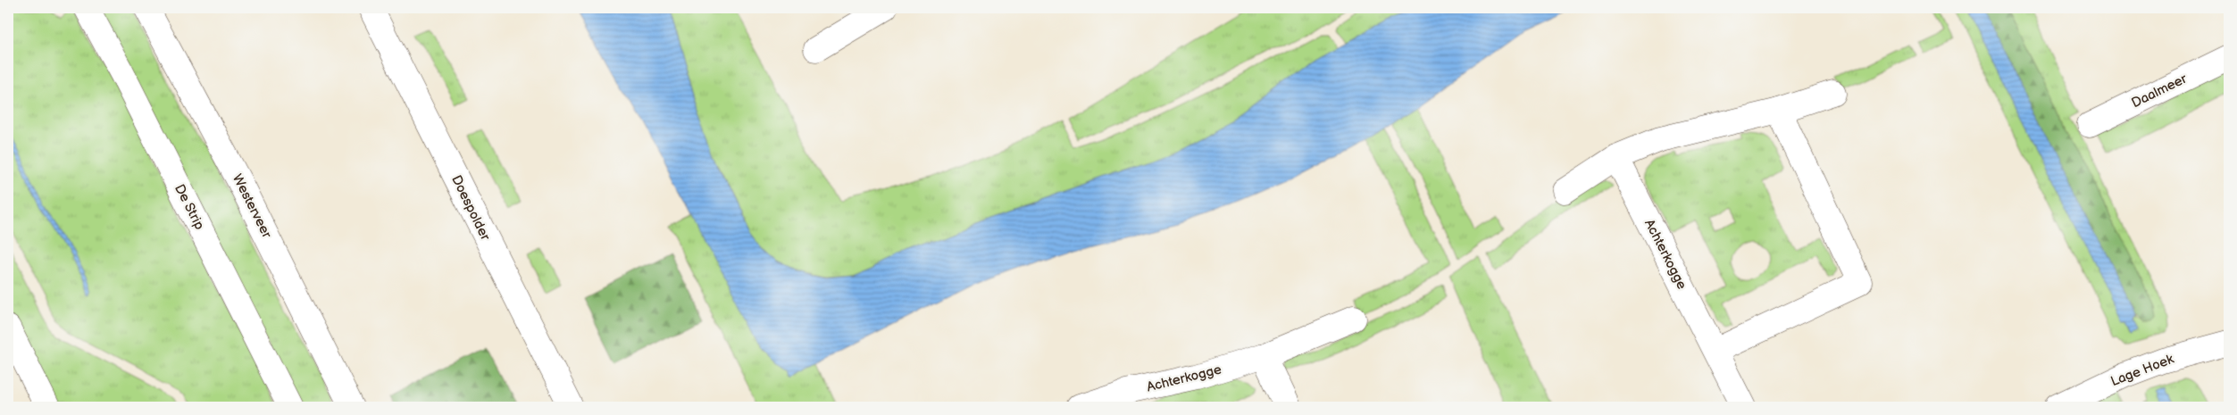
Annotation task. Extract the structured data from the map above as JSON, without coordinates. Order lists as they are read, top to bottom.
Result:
{
  "streets": {
    "street": [
      "Daalmeer",
      "Westerveer",
      "De Strip",
      "Doespolder",
      "Achterkogge",
      "Lage Hoek"
    ]
  }
}
